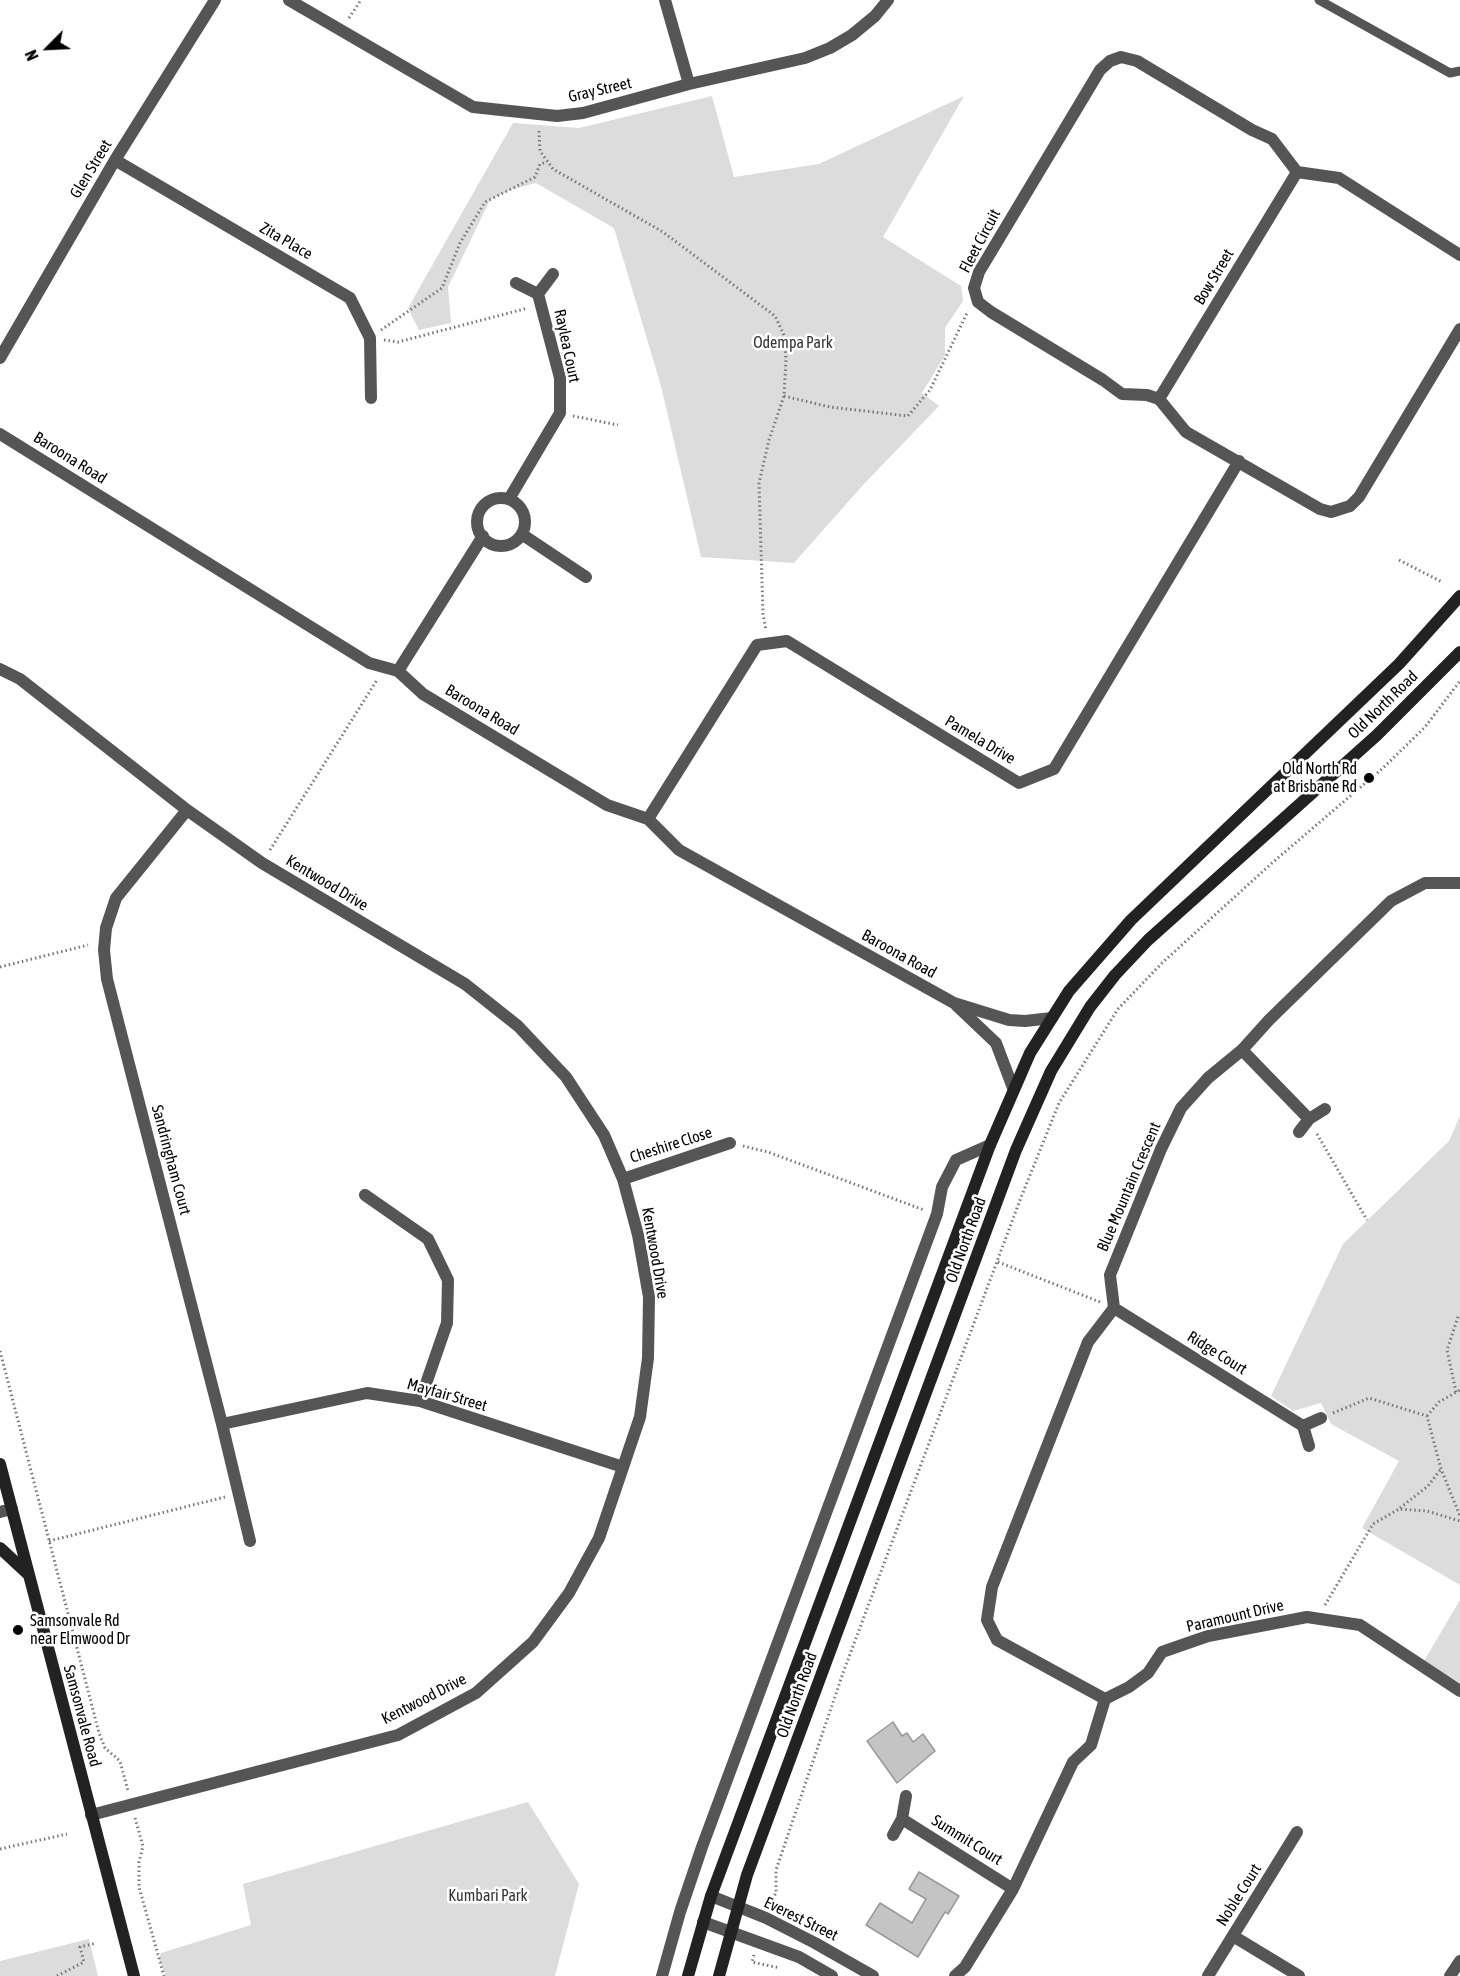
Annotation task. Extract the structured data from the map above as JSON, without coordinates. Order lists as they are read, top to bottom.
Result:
{
  "streets": {
    "main road": ["Old North Road", "Samsonvale Road"],
    "street": [
      "Gray Street",
      "Glen Street",
      "Zita Place",
      "Fleet Circuit",
      "Bow Street",
      "Raylea Court",
      "Baroona Road",
      "Pamela Drive",
      "Kentwood Drive",
      "Cheshire Close",
      "Sandringham Court",
      "Blue Mountain Crescent",
      "Ridge Court",
      "Mayfair Street",
      "Paramount Drive",
      "Summit Court",
      "Noble Court",
      "Everest Street"
    ]
  },
  "crossings": [
    ["Glen Street", "Zita Place"],
    ["Fleet Circuit", "Bow Street"],
    ["Baroona Road", "Old North Road"],
    ["Old North Road", "Everest Street"],
    ["Kentwood Drive", "Cheshire Close"],
    ["Kentwood Drive", "Sandringham Court"],
    ["Kentwood Drive", "Mayfair Street"],
    ["Kentwood Drive", "Samsonvale Road"],
    ["Sandringham Court", "Mayfair Street"],
    ["Blue Mountain Crescent", "Ridge Court"]
  ],
  "parks": ["Odempa Park", "Kumbari Park"],
  "places": ["Old North Rd at Brisbane Rd", "Samsonvale Rd near Elmwood Dr"],
  "north": "bottom left"
}
